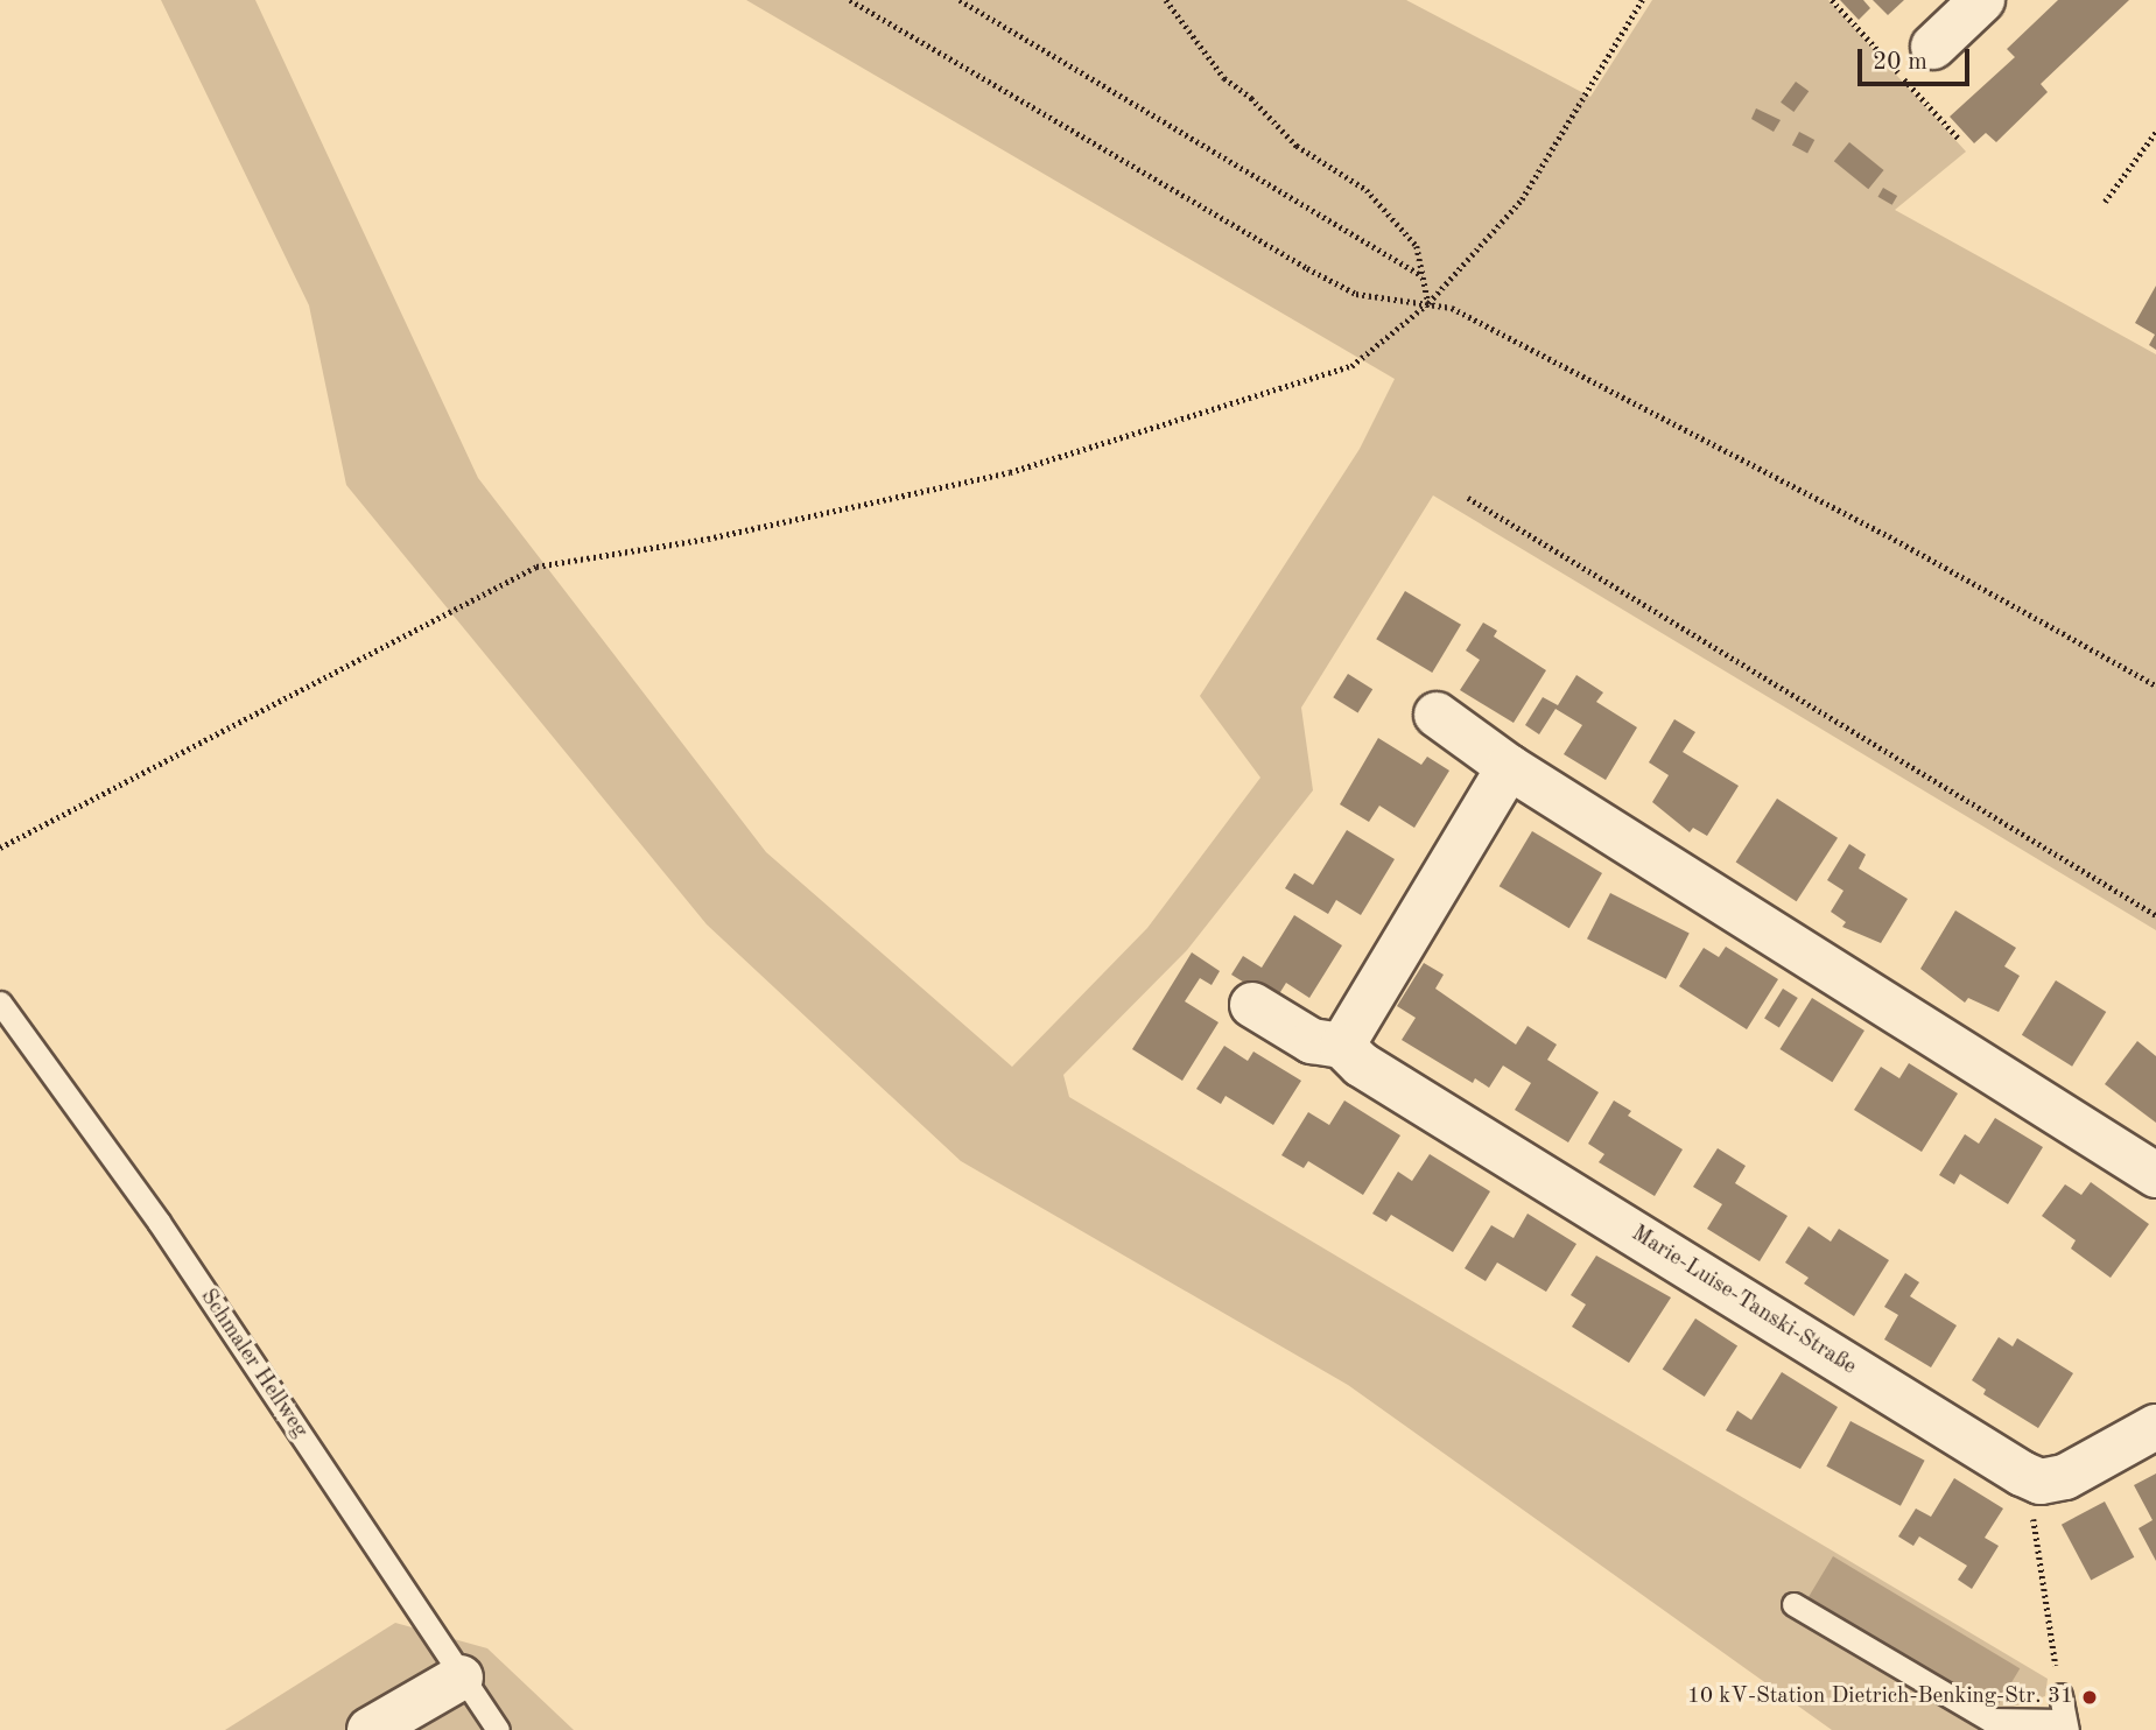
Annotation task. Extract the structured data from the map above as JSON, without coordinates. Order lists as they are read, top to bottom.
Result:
{
  "streets": {
    "street": ["Marie-Luise-Tanski-Straße"],
    "lane": ["Schmaler Hellweg"]
  },
  "places": ["10 kV-Station Dietrich-Benking-Str. 31"],
  "scale_bar": "20 m"
}
